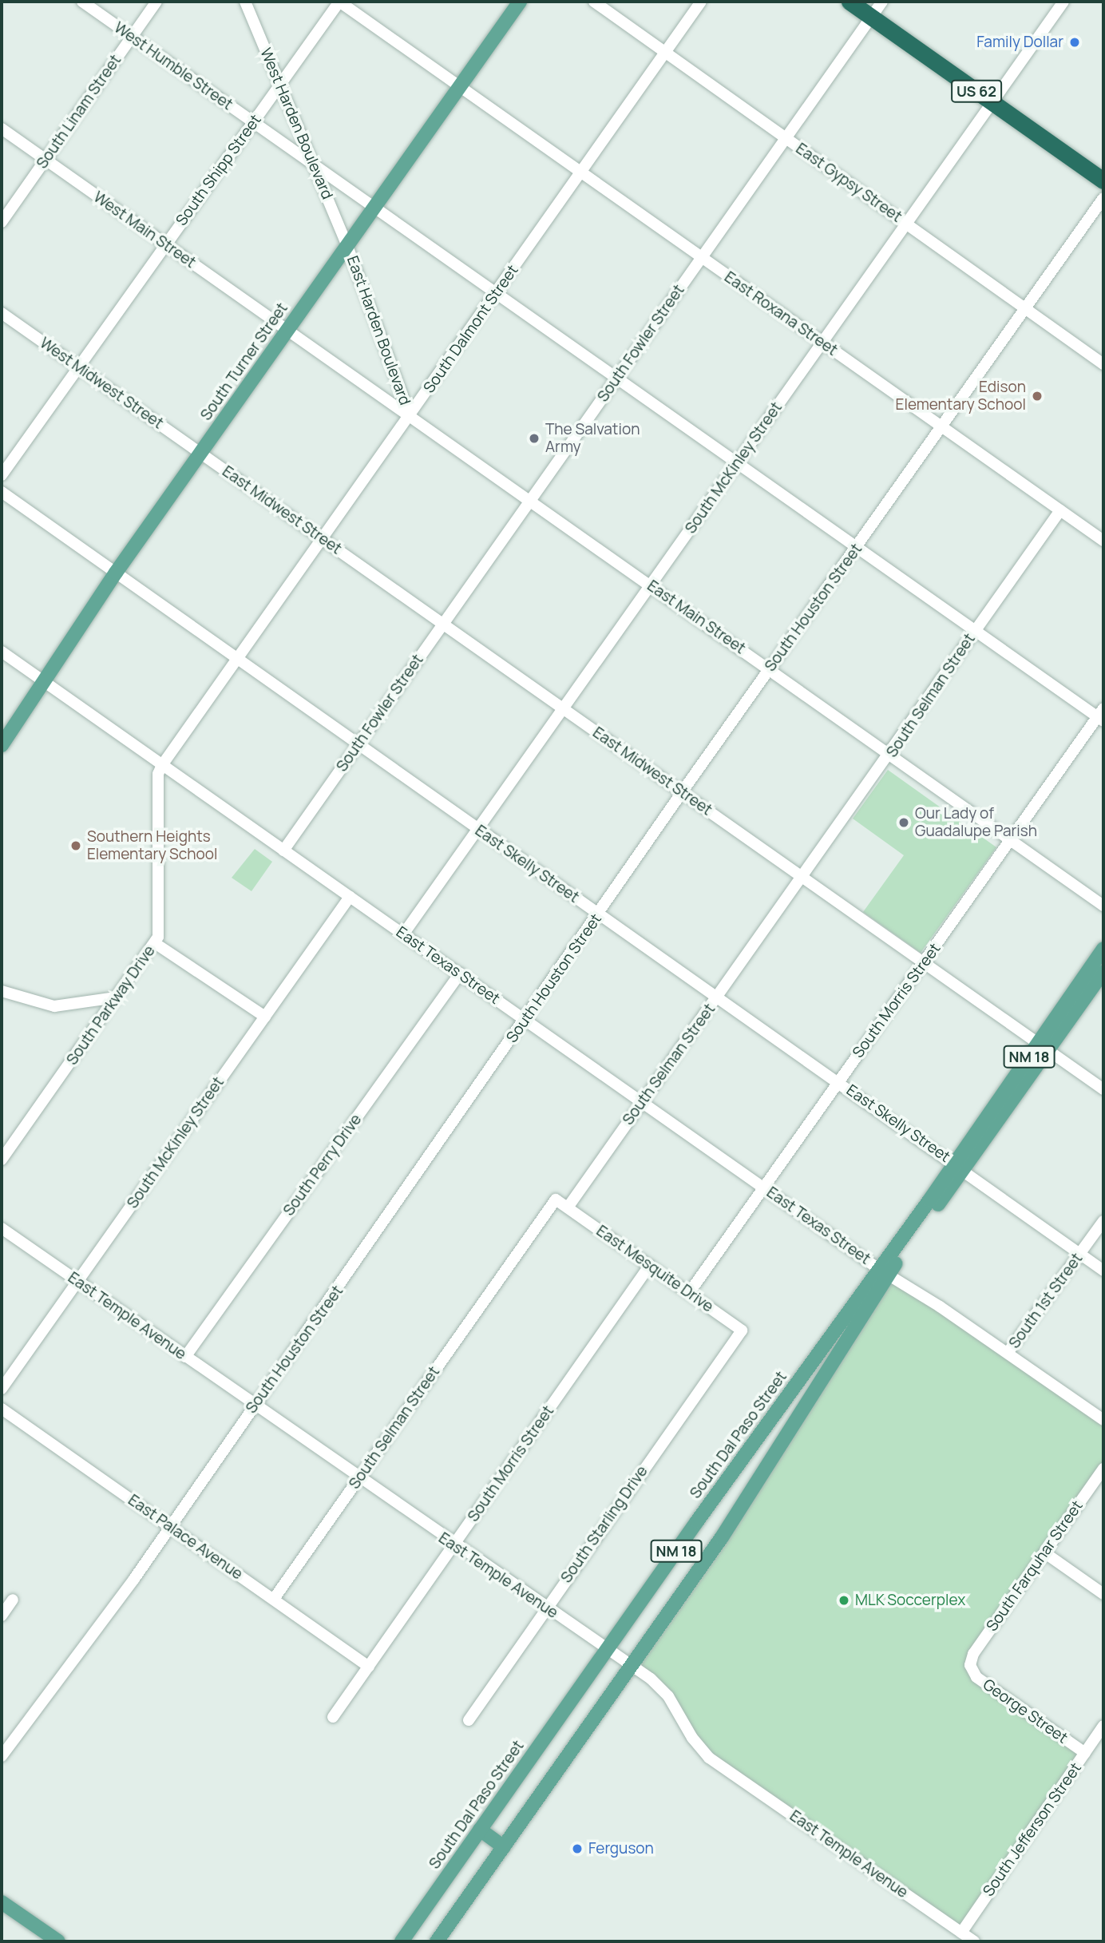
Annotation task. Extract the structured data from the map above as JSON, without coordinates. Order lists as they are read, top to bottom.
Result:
{
  "streets": {
    "highway": ["US 62"],
    "main road": ["South Turner Street", "NM 18", "South Dal Paso Street"],
    "street": [
      "West Humble Street",
      "South Linam Street",
      "West Harden Boulevard",
      "South Shipp Street",
      "East Gypsy Street",
      "West Main Street",
      "East Roxana Street",
      "South Dalmont Street",
      "East Harden Boulevard",
      "South Fowler Street",
      "West Midwest Street",
      "South McKinley Street",
      "East Midwest Street",
      "South Houston Street",
      "East Main Street",
      "South Selman Street",
      "East Skelly Street",
      "East Texas Street",
      "South Morris Street",
      "South Parkway Drive",
      "South Perry Drive",
      "East Mesquite Drive",
      "South 1st Street",
      "East Temple Avenue",
      "South Starling Drive",
      "East Palace Avenue",
      "South Farquhar Street",
      "George Street",
      "South Jefferson Street"
    ]
  },
  "crossings": [
    ["West Humble Street", "South Linam Street"],
    ["West Humble Street", "West Harden Boulevard"],
    ["West Humble Street", "South Shipp Street"],
    ["West Humble Street", "South Dalmont Street"],
    ["West Humble Street", "South Fowler Street"],
    ["West Humble Street", "South Turner Street"],
    ["West Humble Street", "South McKinley Street"],
    ["West Humble Street", "South Houston Street"],
    ["West Humble Street", "South Selman Street"],
    ["West Humble Street", "South Morris Street"],
    ["US 62", "South Fowler Street"],
    ["US 62", "South McKinley Street"],
    ["South Linam Street", "West Main Street"],
    ["West Harden Boulevard", "South Shipp Street"],
    ["West Harden Boulevard", "East Harden Boulevard"],
    ["West Harden Boulevard", "South Turner Street"],
    ["South Shipp Street", "West Main Street"],
    ["South Shipp Street", "East Roxana Street"],
    ["South Shipp Street", "West Midwest Street"],
    ["East Gypsy Street", "South Dalmont Street"],
    ["East Gypsy Street", "South Fowler Street"],
    ["East Gypsy Street", "South McKinley Street"],
    ["East Gypsy Street", "South Houston Street"],
    ["West Main Street", "South Turner Street"],
    ["West Main Street", "East Main Street"],
    ["East Roxana Street", "South Dalmont Street"],
    ["East Roxana Street", "South Fowler Street"],
    ["East Roxana Street", "South Turner Street"],
    ["East Roxana Street", "South McKinley Street"],
    ["East Roxana Street", "South Houston Street"],
    ["East Roxana Street", "South Selman Street"],
    ["South Dalmont Street", "East Harden Boulevard"],
    ["South Dalmont Street", "East Midwest Street"],
    ["South Dalmont Street", "East Main Street"],
    ["South Dalmont Street", "East Skelly Street"],
    ["South Dalmont Street", "East Texas Street"],
    ["South Dalmont Street", "South Parkway Drive"],
    ["East Harden Boulevard", "South Turner Street"],
    ["East Harden Boulevard", "East Main Street"],
    ["South Fowler Street", "East Midwest Street"],
    ["South Fowler Street", "East Main Street"],
    ["South Fowler Street", "East Skelly Street"],
    ["South Fowler Street", "East Texas Street"],
    ["South Turner Street", "West Midwest Street"],
    ["South Turner Street", "East Midwest Street"],
    ["South Turner Street", "East Main Street"],
    ["South Turner Street", "East Skelly Street"],
    ["South Turner Street", "East Texas Street"],
    ["West Midwest Street", "East Midwest Street"],
    ["South McKinley Street", "East Midwest Street"],
    ["South McKinley Street", "East Main Street"],
    ["South McKinley Street", "East Skelly Street"],
    ["South McKinley Street", "East Texas Street"],
    ["South McKinley Street", "East Temple Avenue"],
    ["East Midwest Street", "South Houston Street"],
    ["East Midwest Street", "South Selman Street"],
    ["East Midwest Street", "South Morris Street"],
    ["East Midwest Street", "South Dal Paso Street"],
    ["South Houston Street", "East Main Street"],
    ["South Houston Street", "East Skelly Street"],
    ["South Houston Street", "East Texas Street"],
    ["South Houston Street", "East Temple Avenue"],
    ["South Houston Street", "East Palace Avenue"],
    ["East Main Street", "South Selman Street"],
    ["East Main Street", "South Morris Street"],
    ["South Selman Street", "East Skelly Street"],
    ["South Selman Street", "East Texas Street"],
    ["South Selman Street", "East Mesquite Drive"],
    ["South Selman Street", "East Temple Avenue"],
    ["South Selman Street", "East Palace Avenue"],
    ["East Skelly Street", "South Morris Street"],
    ["East Skelly Street", "South 1st Street"],
    ["East Skelly Street", "South Dal Paso Street"],
    ["East Texas Street", "South Morris Street"],
    ["East Texas Street", "South Parkway Drive"],
    ["East Texas Street", "South Perry Drive"],
    ["East Texas Street", "South 1st Street"],
    ["East Texas Street", "South Dal Paso Street"],
    ["South Morris Street", "East Mesquite Drive"],
    ["South Morris Street", "East Temple Avenue"],
    ["South Morris Street", "East Palace Avenue"],
    ["South Perry Drive", "East Temple Avenue"],
    ["East Mesquite Drive", "South Starling Drive"],
    ["East Temple Avenue", "South Dal Paso Street"],
    ["East Temple Avenue", "South Starling Drive"],
    ["East Temple Avenue", "South Jefferson Street"],
    ["South Farquhar Street", "George Street"],
    ["George Street", "South Jefferson Street"]
  ],
  "places": [
    "Family Dollar",
    "Edison Elementary School",
    "The Salvation Army",
    "Our Lady of Guadalupe Parish",
    "Southern Heights Elementary School",
    "MLK Soccerplex",
    "Ferguson"
  ]
}
